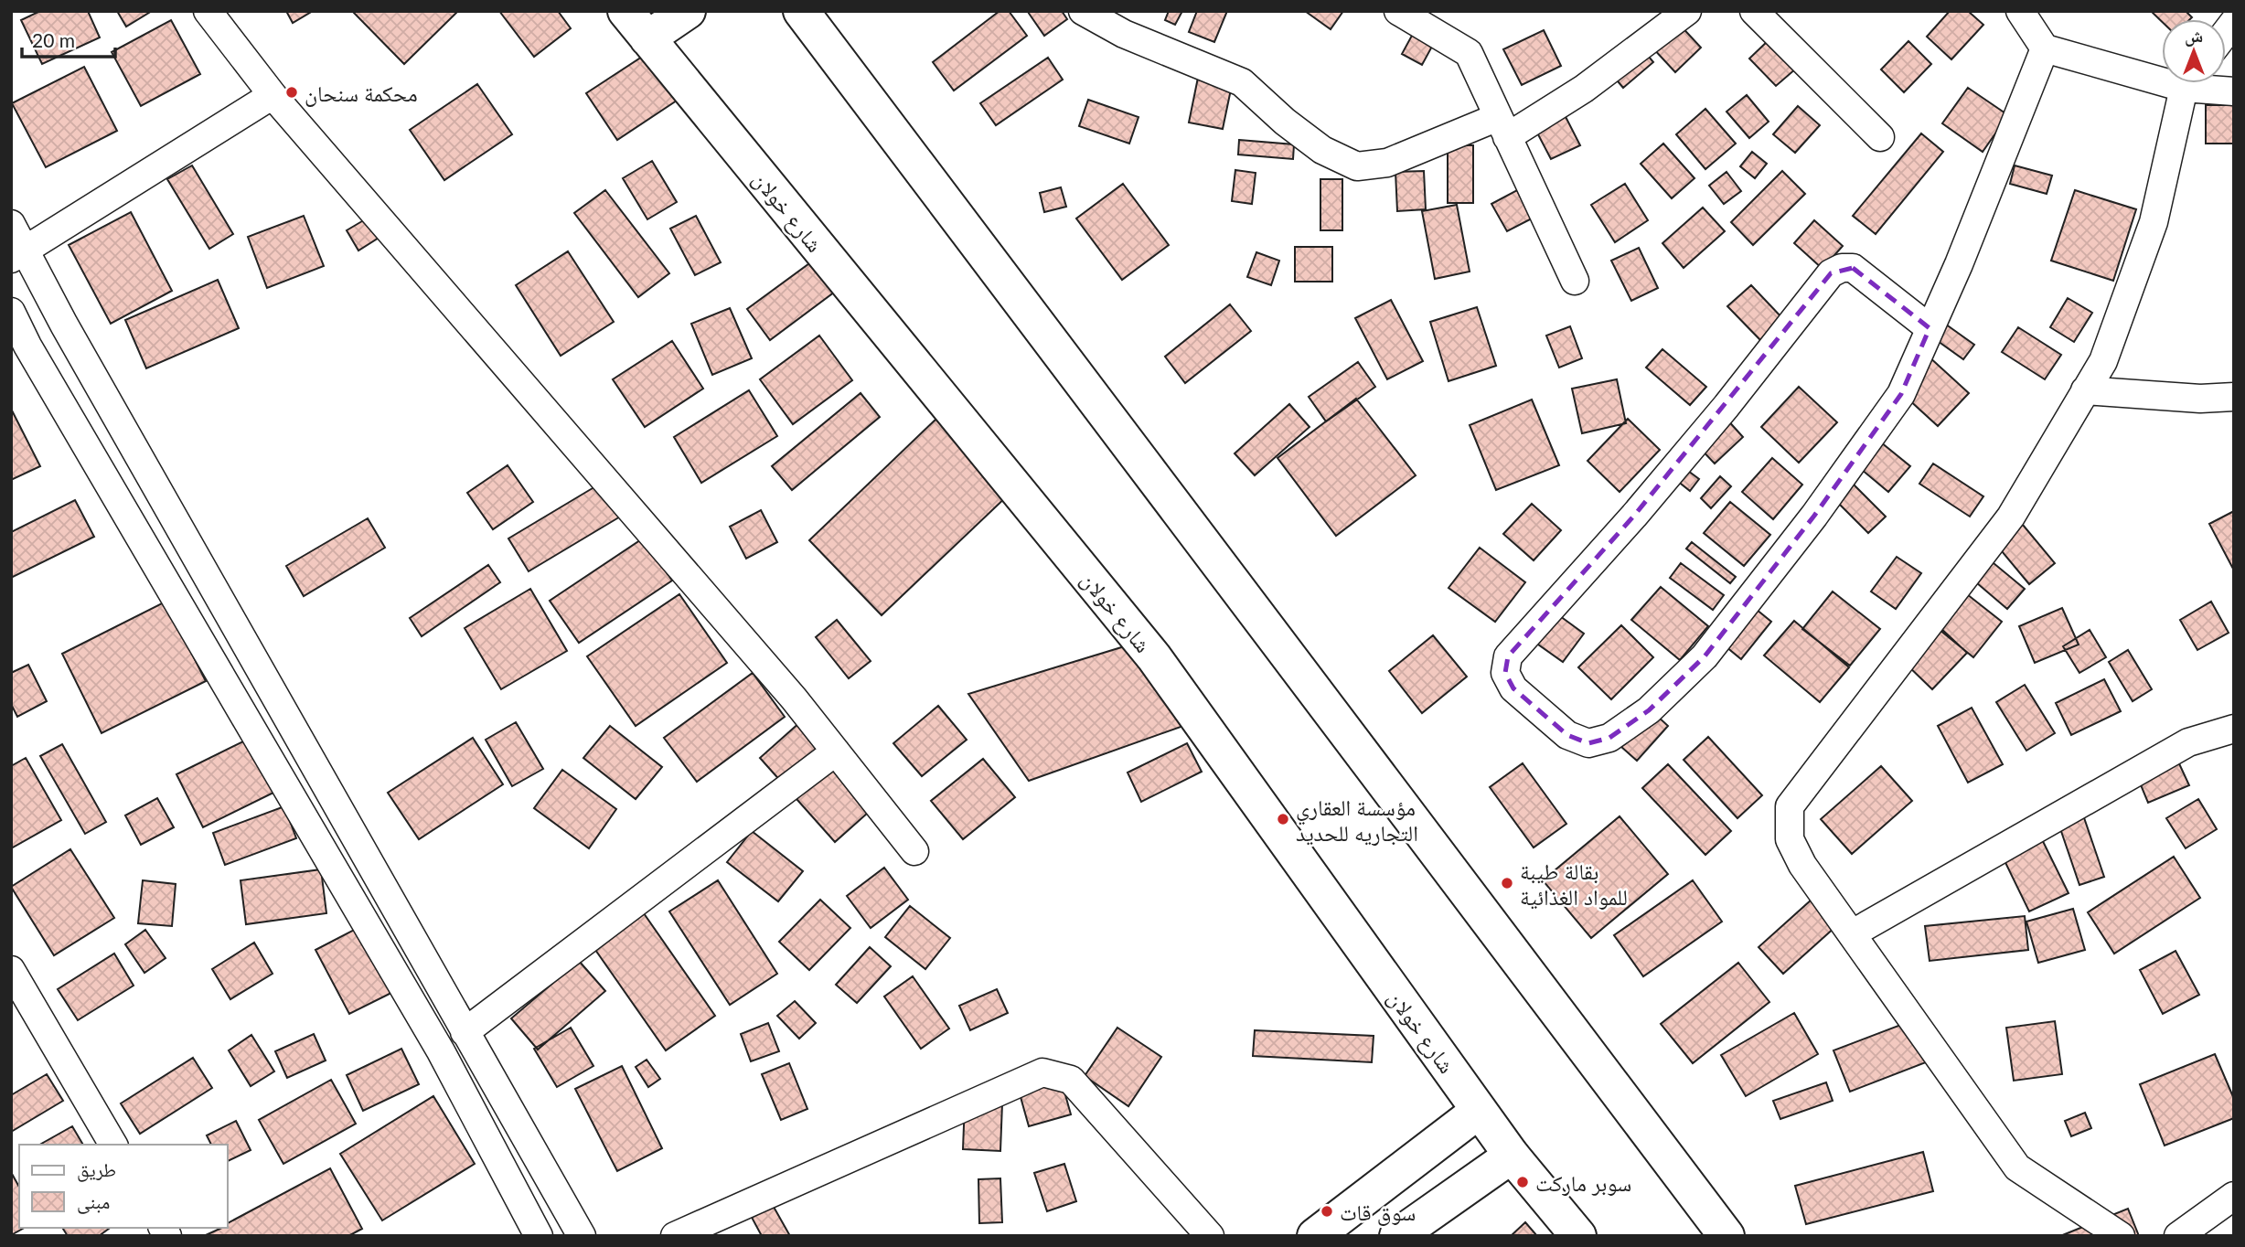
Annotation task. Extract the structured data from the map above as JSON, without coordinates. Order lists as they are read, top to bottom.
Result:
{
  "streets": {
    "main road": ["شارع خولان"]
  },
  "places": [
    "محكمة سنحان",
    "مؤسسة العقاري التجاريه للحديد",
    "بقالة طيبة للمواد الغذائية",
    "سوبر ماركت",
    "سوق قات"
  ],
  "legend": ["طريق", "مبنى"],
  "scale_bar": "20 m",
  "north": "top"
}
